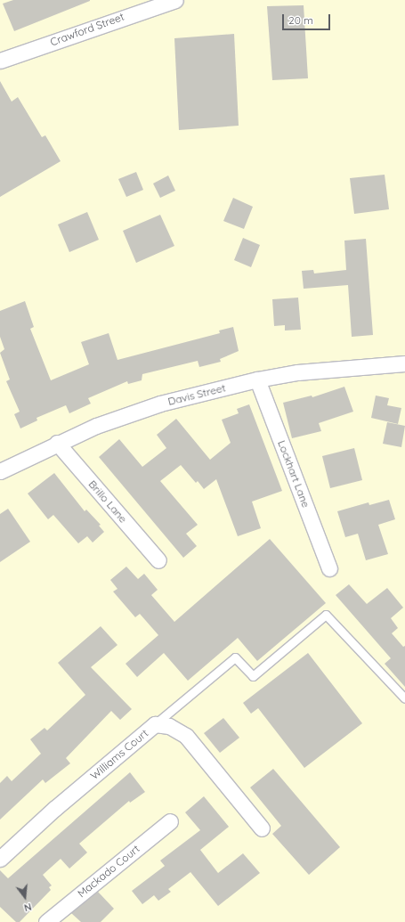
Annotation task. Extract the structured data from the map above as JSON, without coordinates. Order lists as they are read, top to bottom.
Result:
{
  "streets": {
    "street": [
      "Crawford Street",
      "Davis Street",
      "Lockhart Lane",
      "Brillo Lane",
      "Williams Court",
      "Mackado Court"
    ]
  },
  "crossings": [
    ["Davis Street", "Lockhart Lane"],
    ["Davis Street", "Brillo Lane"]
  ],
  "scale_bar": "20 m",
  "north": "bottom"
}
